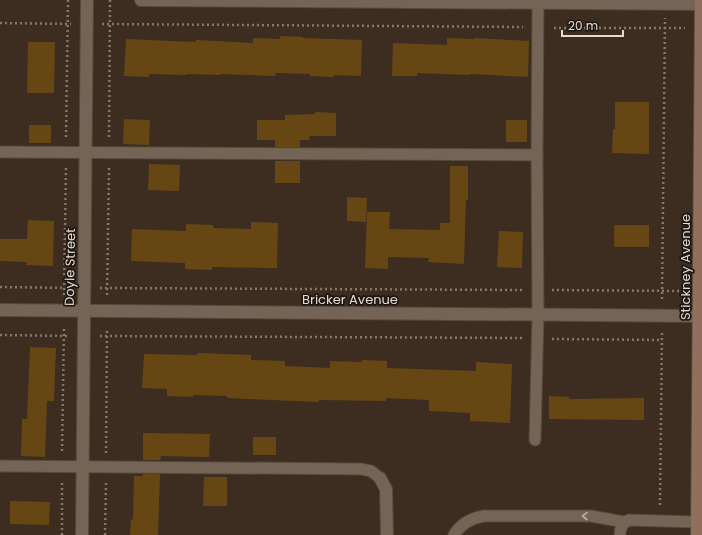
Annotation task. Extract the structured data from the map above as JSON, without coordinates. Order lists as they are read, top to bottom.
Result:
{
  "streets": {
    "street": ["Doyle Street", "Stickney Avenue", "Bricker Avenue"]
  },
  "crossings": [
    ["Doyle Street", "Bricker Avenue"],
    ["Stickney Avenue", "Bricker Avenue"]
  ],
  "scale_bar": "20 m"
}
